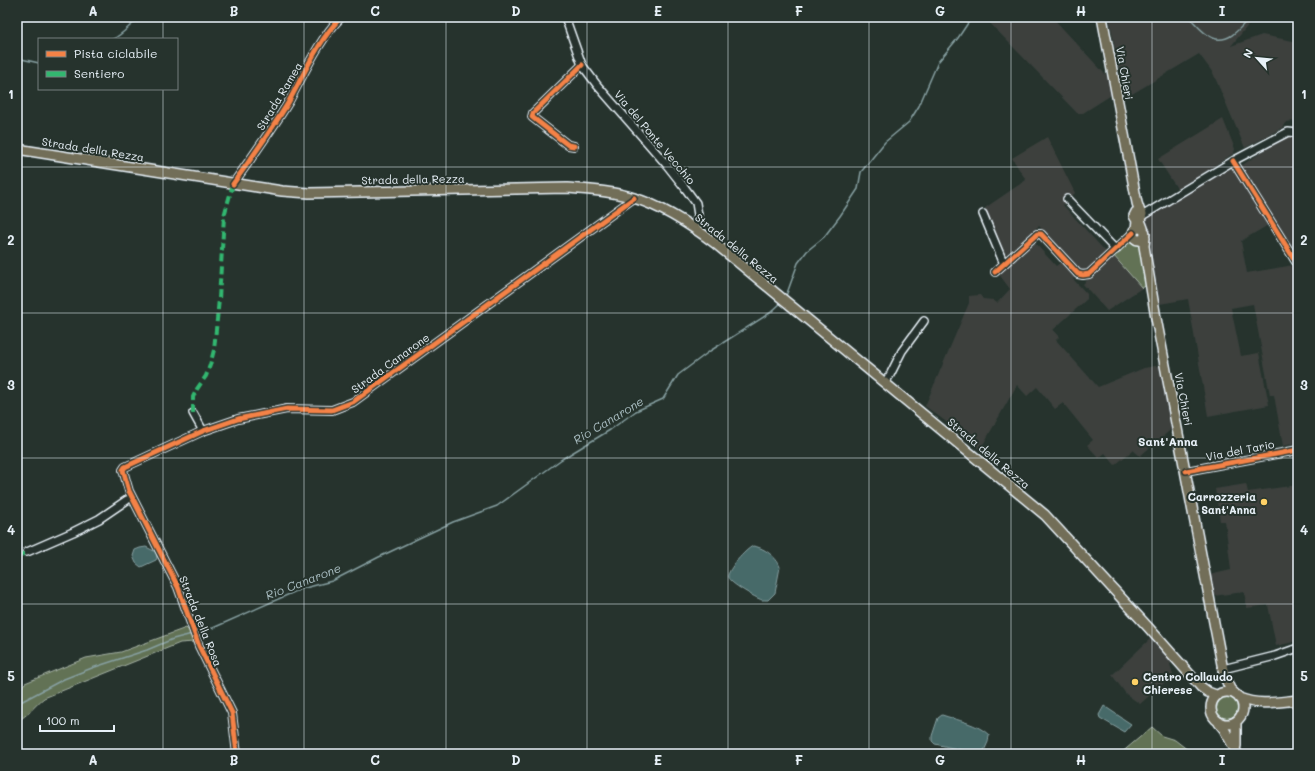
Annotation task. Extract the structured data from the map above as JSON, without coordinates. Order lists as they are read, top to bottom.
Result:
{
  "streets": {
    "main road": ["Via Chieri", "Strada della Rezza"],
    "street": [
      "Strada Ramea",
      "Via del Ponte Vecchio",
      "Strada Canarone",
      "Via del Tario",
      "Strada della Rosa"
    ]
  },
  "crossings": [
    ["Via Chieri", "Strada della Rezza"],
    ["Via Chieri", "Via del Tario"],
    ["Strada Ramea", "Strada della Rezza"],
    ["Via del Ponte Vecchio", "Strada della Rezza"],
    ["Strada della Rezza", "Strada Canarone"],
    ["Strada Canarone", "Strada della Rosa"]
  ],
  "districts": ["Sant'Anna"],
  "water": ["Rio Canarone"],
  "places": ["Carrozzeria Sant'Anna", "Centro Collaudo Chierese"],
  "legend": ["Pista ciclabile", "Sentiero"],
  "scale_bar": "100 m",
  "north": "top left",
  "grid": {
    "columns": [
      "A",
      "B",
      "C",
      "D",
      "E",
      "F",
      "G",
      "H",
      "I"
    ],
    "rows": [
      "1",
      "2",
      "3",
      "4",
      "5"
    ]
  }
}
